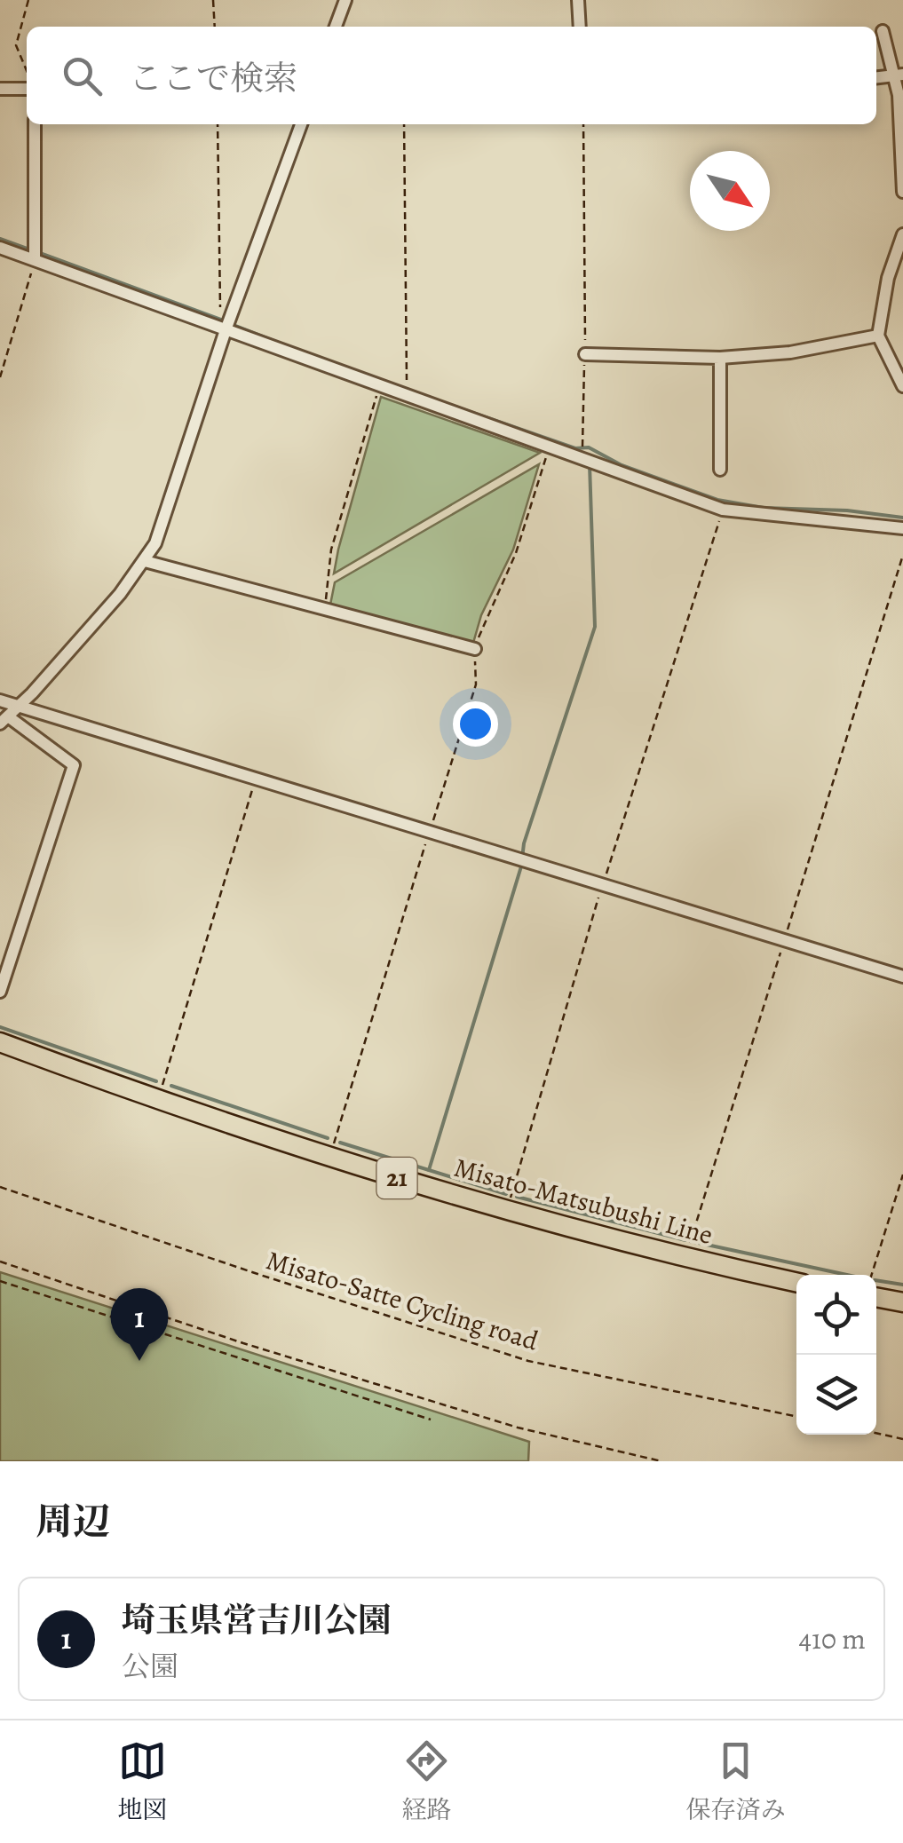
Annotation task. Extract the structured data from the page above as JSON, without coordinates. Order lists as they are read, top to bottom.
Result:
{
  "streets": {
    "main road": ["21", "Misato-Matsubushi Line"],
    "path": ["Misato-Satte Cycling road"]
  },
  "north": "bottom right",
  "page": {
    "search": "ここで検索",
    "pins": "1",
    "heading": "周辺",
    "list": [
      {
        "mark": "1",
        "name": "埼玉県営吉川公園",
        "note": "公園",
        "value": "410 m"
      }
    ],
    "nav": ["地図", "経路", "保存済み"]
  }
}
